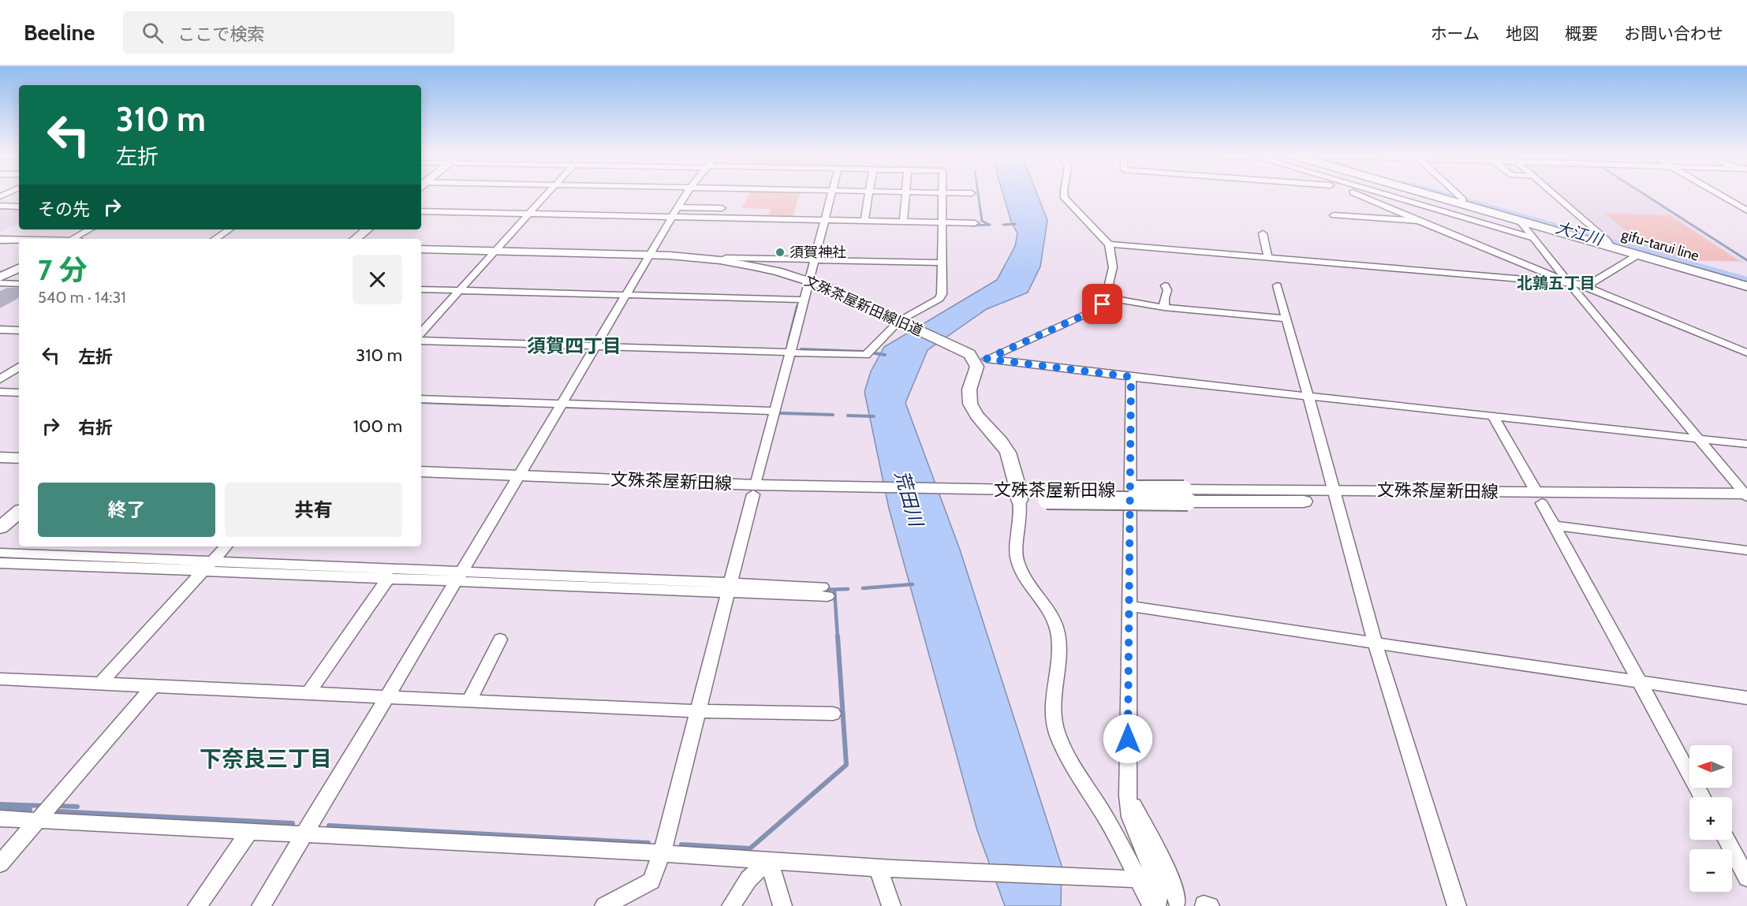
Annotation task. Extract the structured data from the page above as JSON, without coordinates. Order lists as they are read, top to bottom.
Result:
{
  "streets": {
    "main road": ["gifu-tarui line"],
    "street": ["文殊茶屋新田線旧道", "文殊茶屋新田線"]
  },
  "districts": ["北鶉五丁目", "須賀四丁目", "下奈良三丁目"],
  "water": ["大江川", "荒田川"],
  "places": ["須賀神社"],
  "north": "left",
  "page": {
    "header": "Beeline",
    "search": "ここで検索",
    "nav": [
      "ホーム",
      "地図",
      "概要",
      "お問い合わせ"
    ],
    "turn": ["310 m", "左折"],
    "then": "その先",
    "heading": ["7 分", "540 m · 14:31"],
    "list": [
      {
        "name": "左折",
        "value": "310 m"
      },
      {
        "name": "右折",
        "value": "100 m"
      }
    ],
    "buttons": ["終了", "共有"],
    "map_buttons": ["+", "−"]
  }
}
